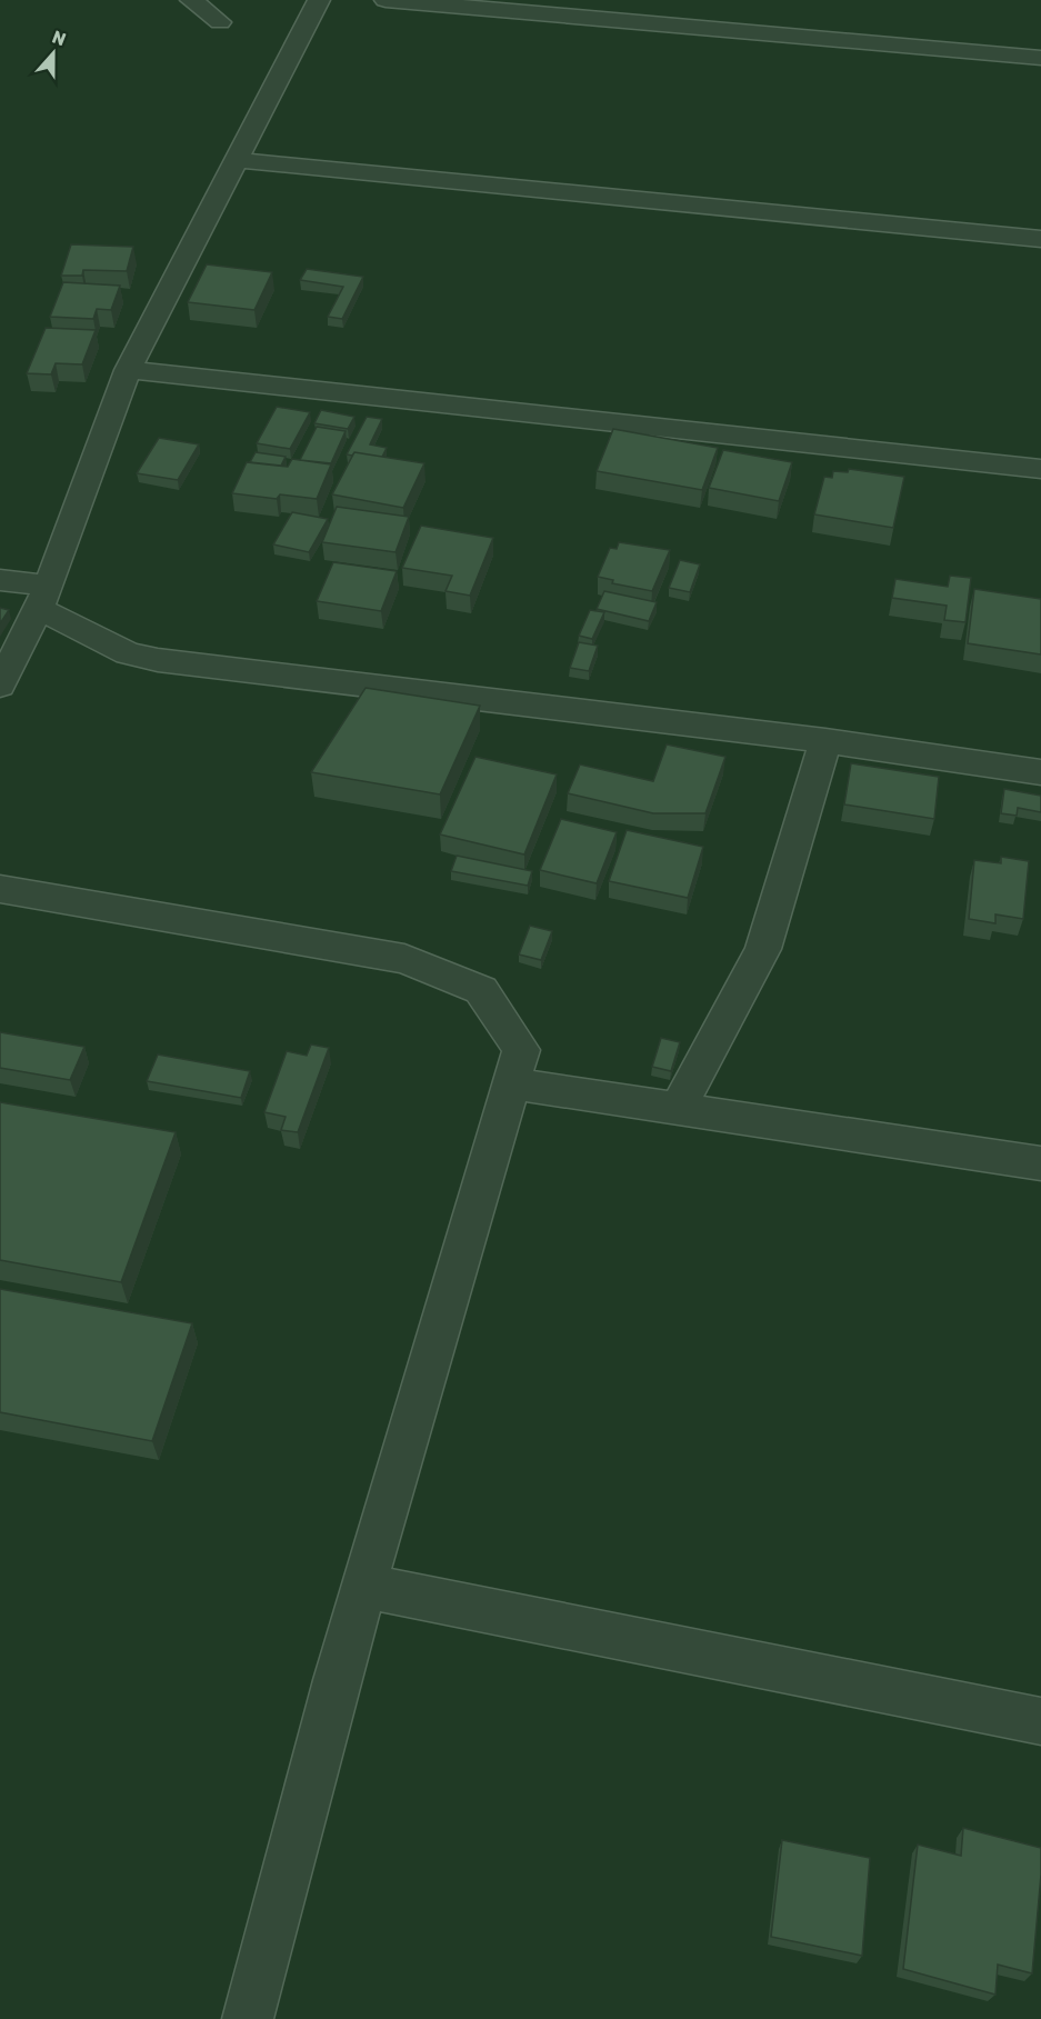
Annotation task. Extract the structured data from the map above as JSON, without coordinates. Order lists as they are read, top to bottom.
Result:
{
  "north": "top"
}
